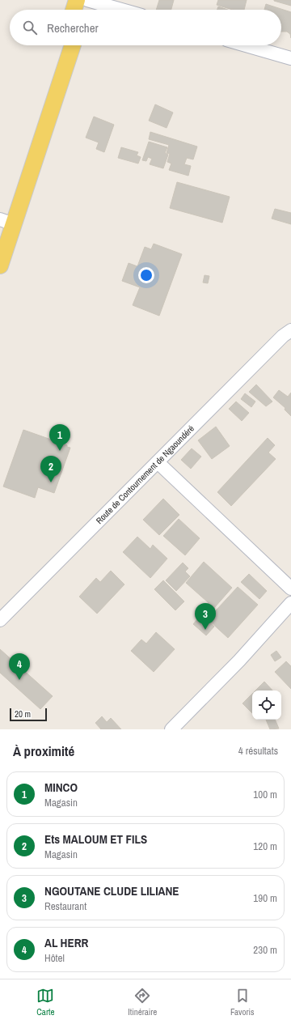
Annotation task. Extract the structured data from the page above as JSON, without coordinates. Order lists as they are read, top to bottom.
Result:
{
  "streets": {
    "street": ["Route de Contournement de Ngaoundéré"]
  },
  "scale_bar": "20 m",
  "page": {
    "search": "Rechercher",
    "pins": [
      "1",
      "2",
      "3",
      "4"
    ],
    "scale": "20 m",
    "heading": ["À proximité", "4 résultats"],
    "list": [
      {
        "mark": "1",
        "name": "MINCO",
        "note": "Magasin",
        "value": "100 m"
      },
      {
        "mark": "2",
        "name": "Ets MALOUM ET FILS",
        "note": "Magasin",
        "value": "120 m"
      },
      {
        "mark": "3",
        "name": "NGOUTANE CLUDE LILIANE",
        "note": "Restaurant",
        "value": "190 m"
      },
      {
        "mark": "4",
        "name": "AL HERR",
        "note": "Hôtel",
        "value": "230 m"
      }
    ],
    "nav": ["Carte", "Itinéraire", "Favoris"]
  }
}
